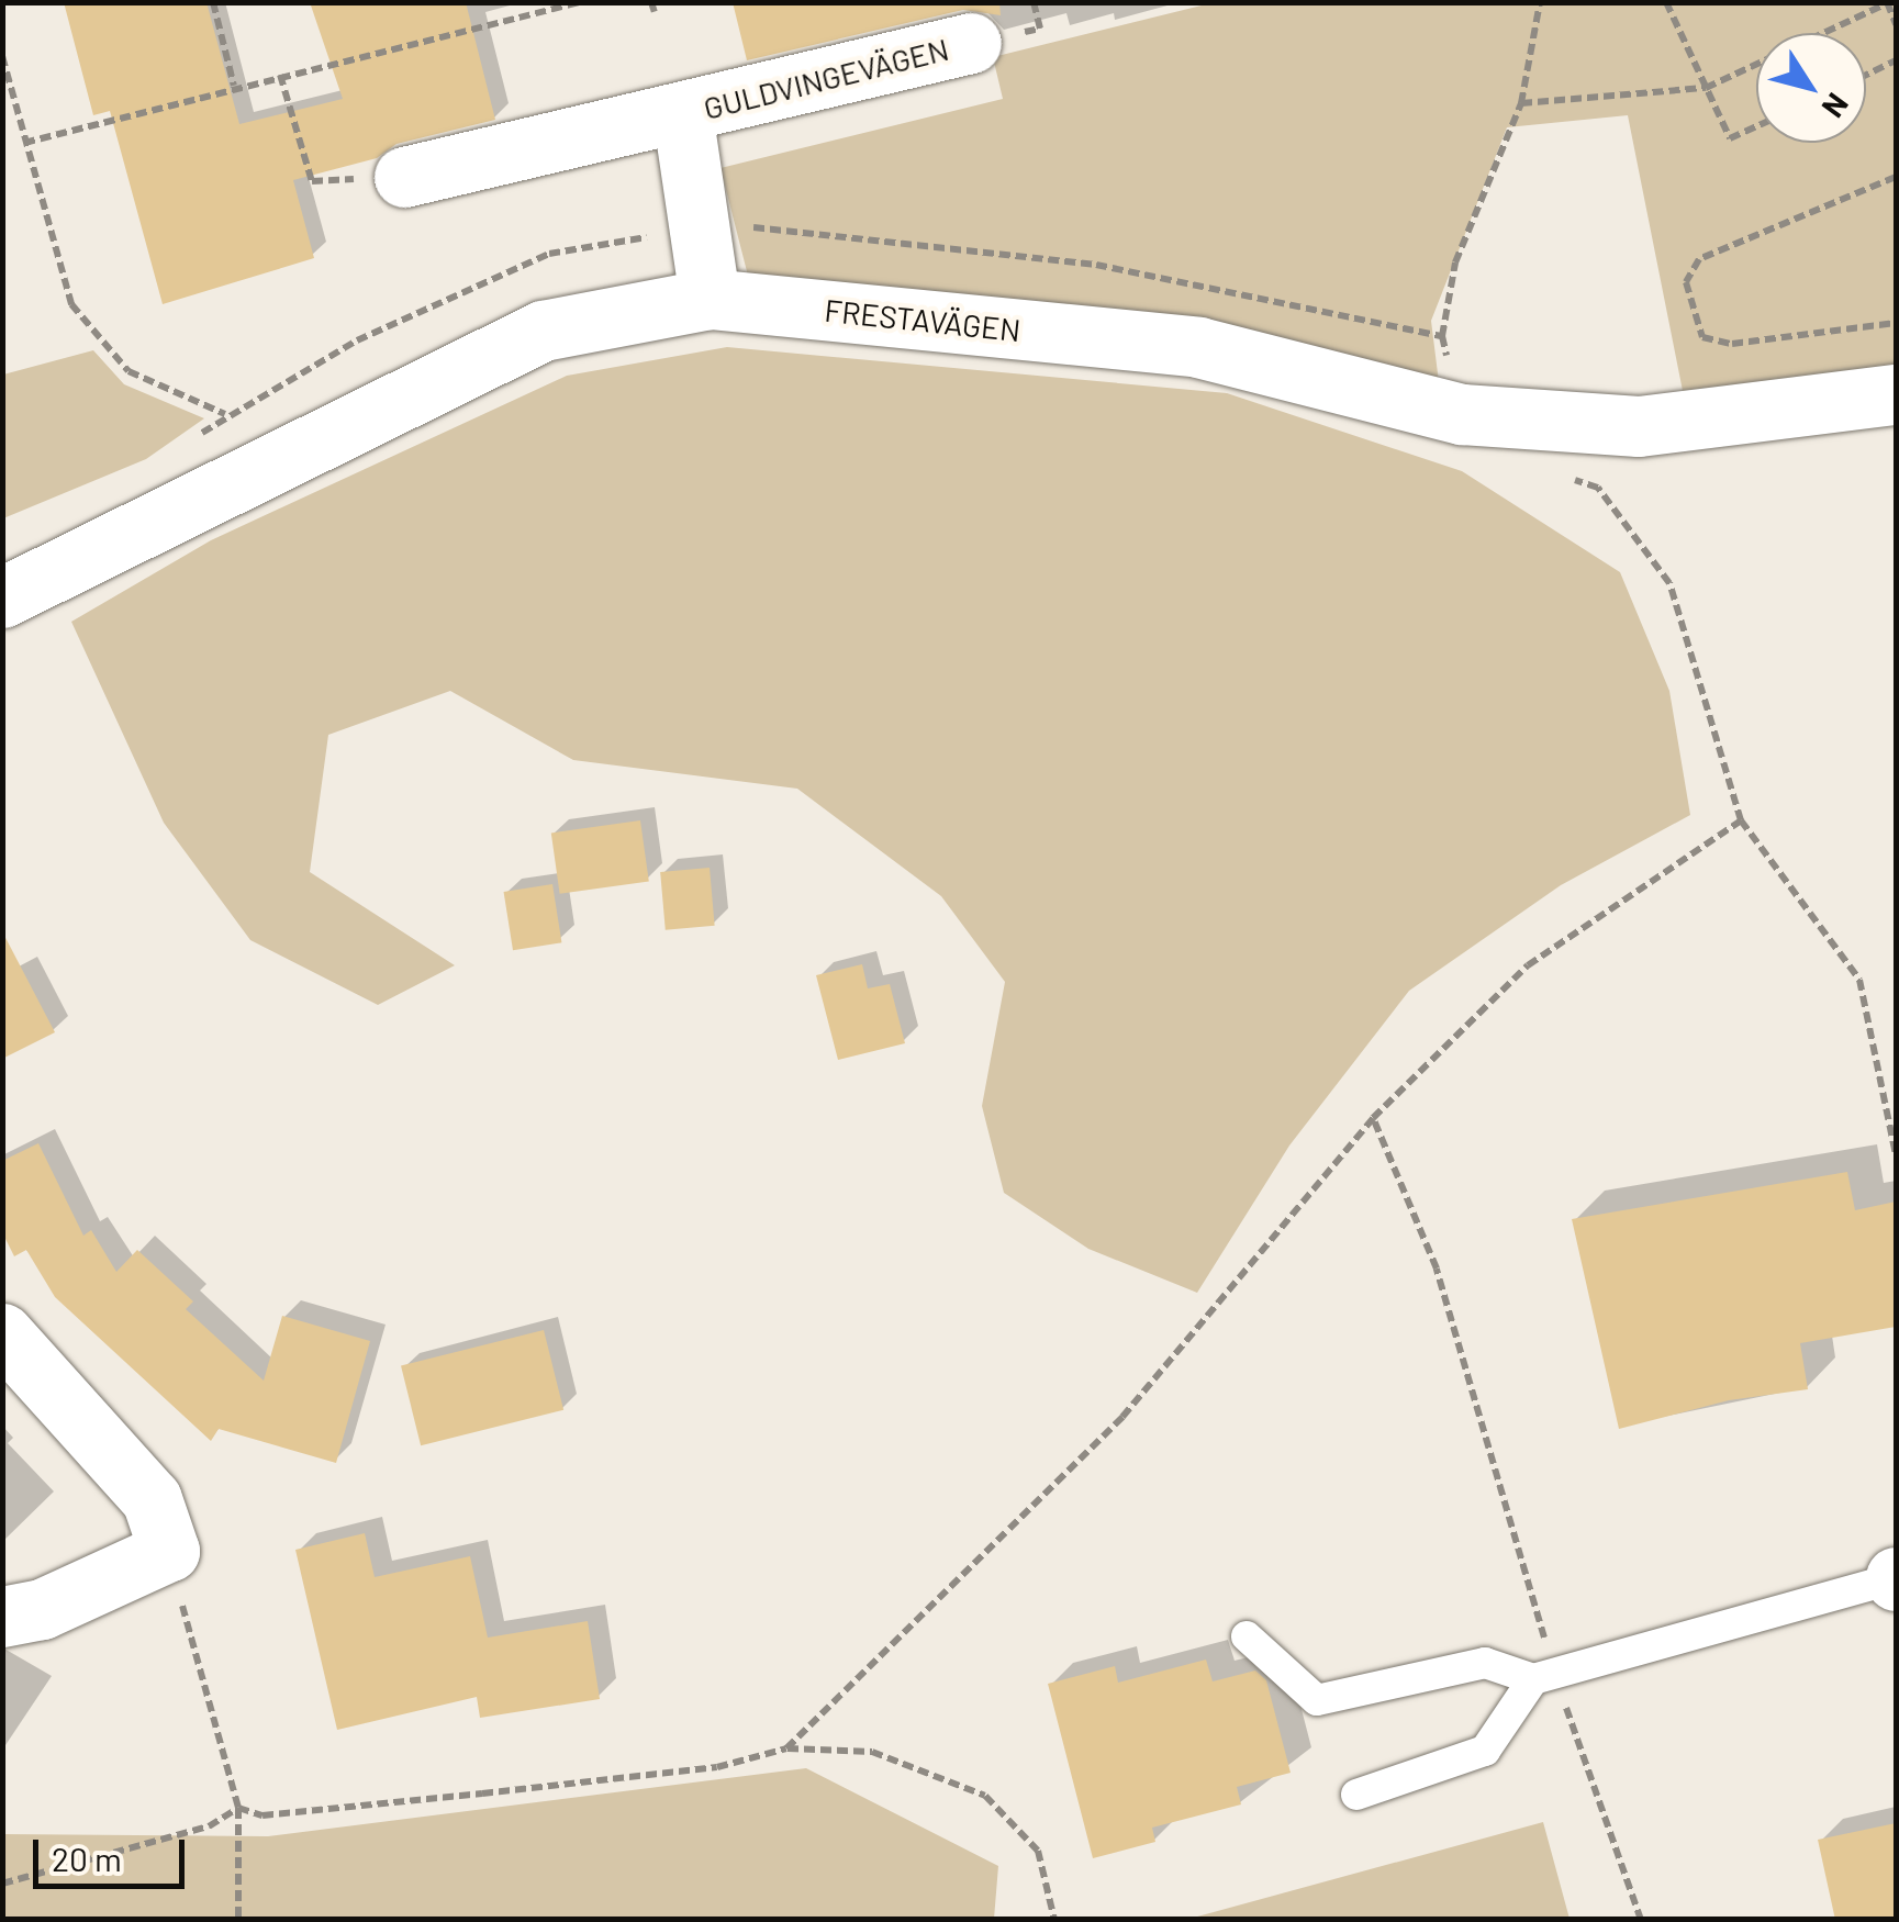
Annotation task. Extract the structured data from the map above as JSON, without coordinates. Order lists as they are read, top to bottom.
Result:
{
  "streets": {
    "street": ["GULDVINGEVÄGEN", "FRESTAVÄGEN"]
  },
  "crossings": [
    ["GULDVINGEVÄGEN", "FRESTAVÄGEN"]
  ],
  "scale_bar": "20 m",
  "north": "bottom right"
}
